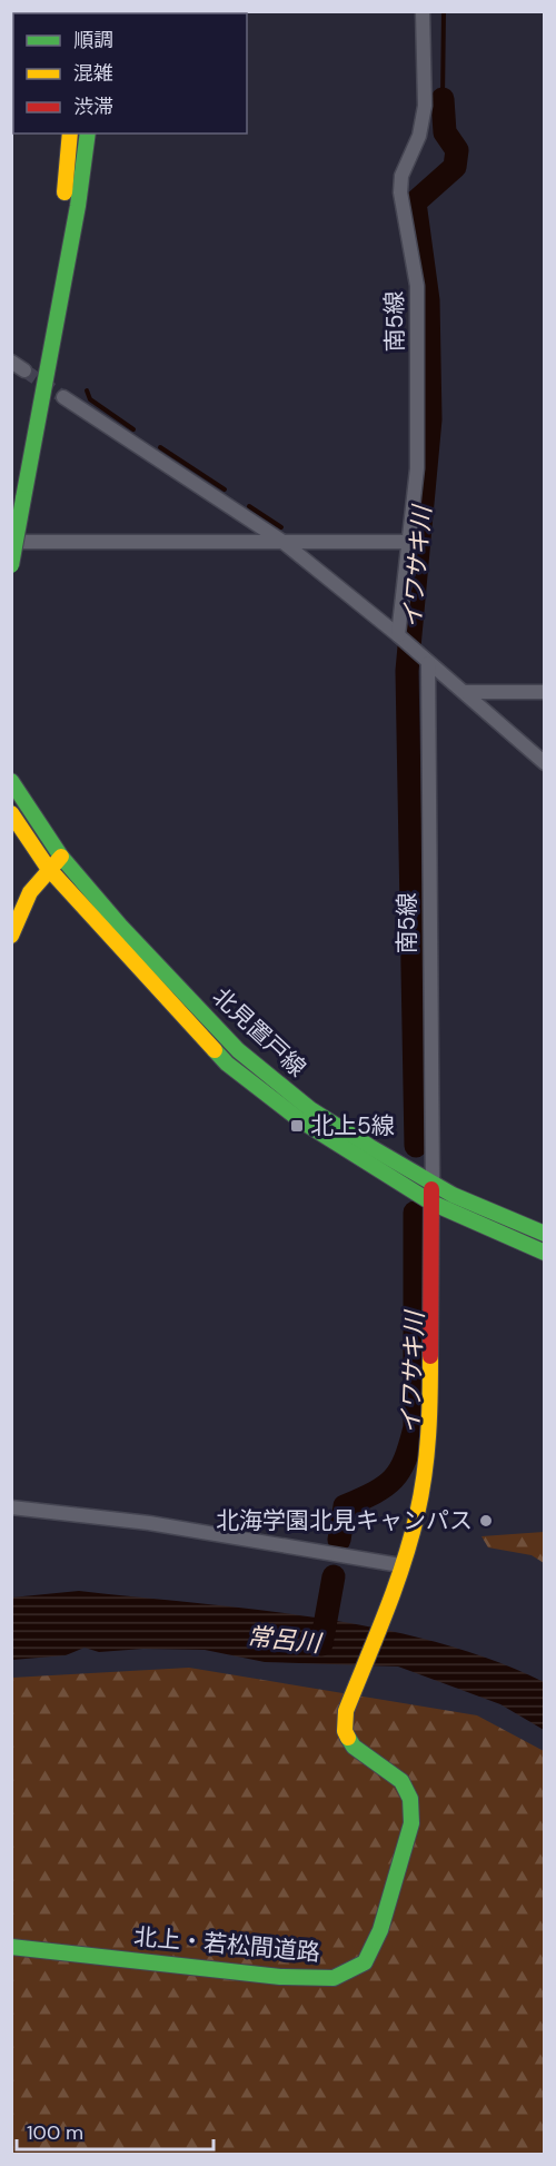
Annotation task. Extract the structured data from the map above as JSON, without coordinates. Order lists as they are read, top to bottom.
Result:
{
  "streets": {
    "main road": ["北見置戸線", "北上・若松間道路"],
    "street": ["南5線"]
  },
  "crossings": [
    ["南5線", "北見置戸線"],
    ["南5線", "北上・若松間道路"],
    ["北見置戸線", "北上・若松間道路"]
  ],
  "water": ["イワサキ川", "常呂川"],
  "places": {
    "transit": ["北上5線"],
    "other": ["北海学園北見キャンパス"]
  },
  "legend": ["順調", "混雑", "渋滞"],
  "scale_bar": "100 m"
}
